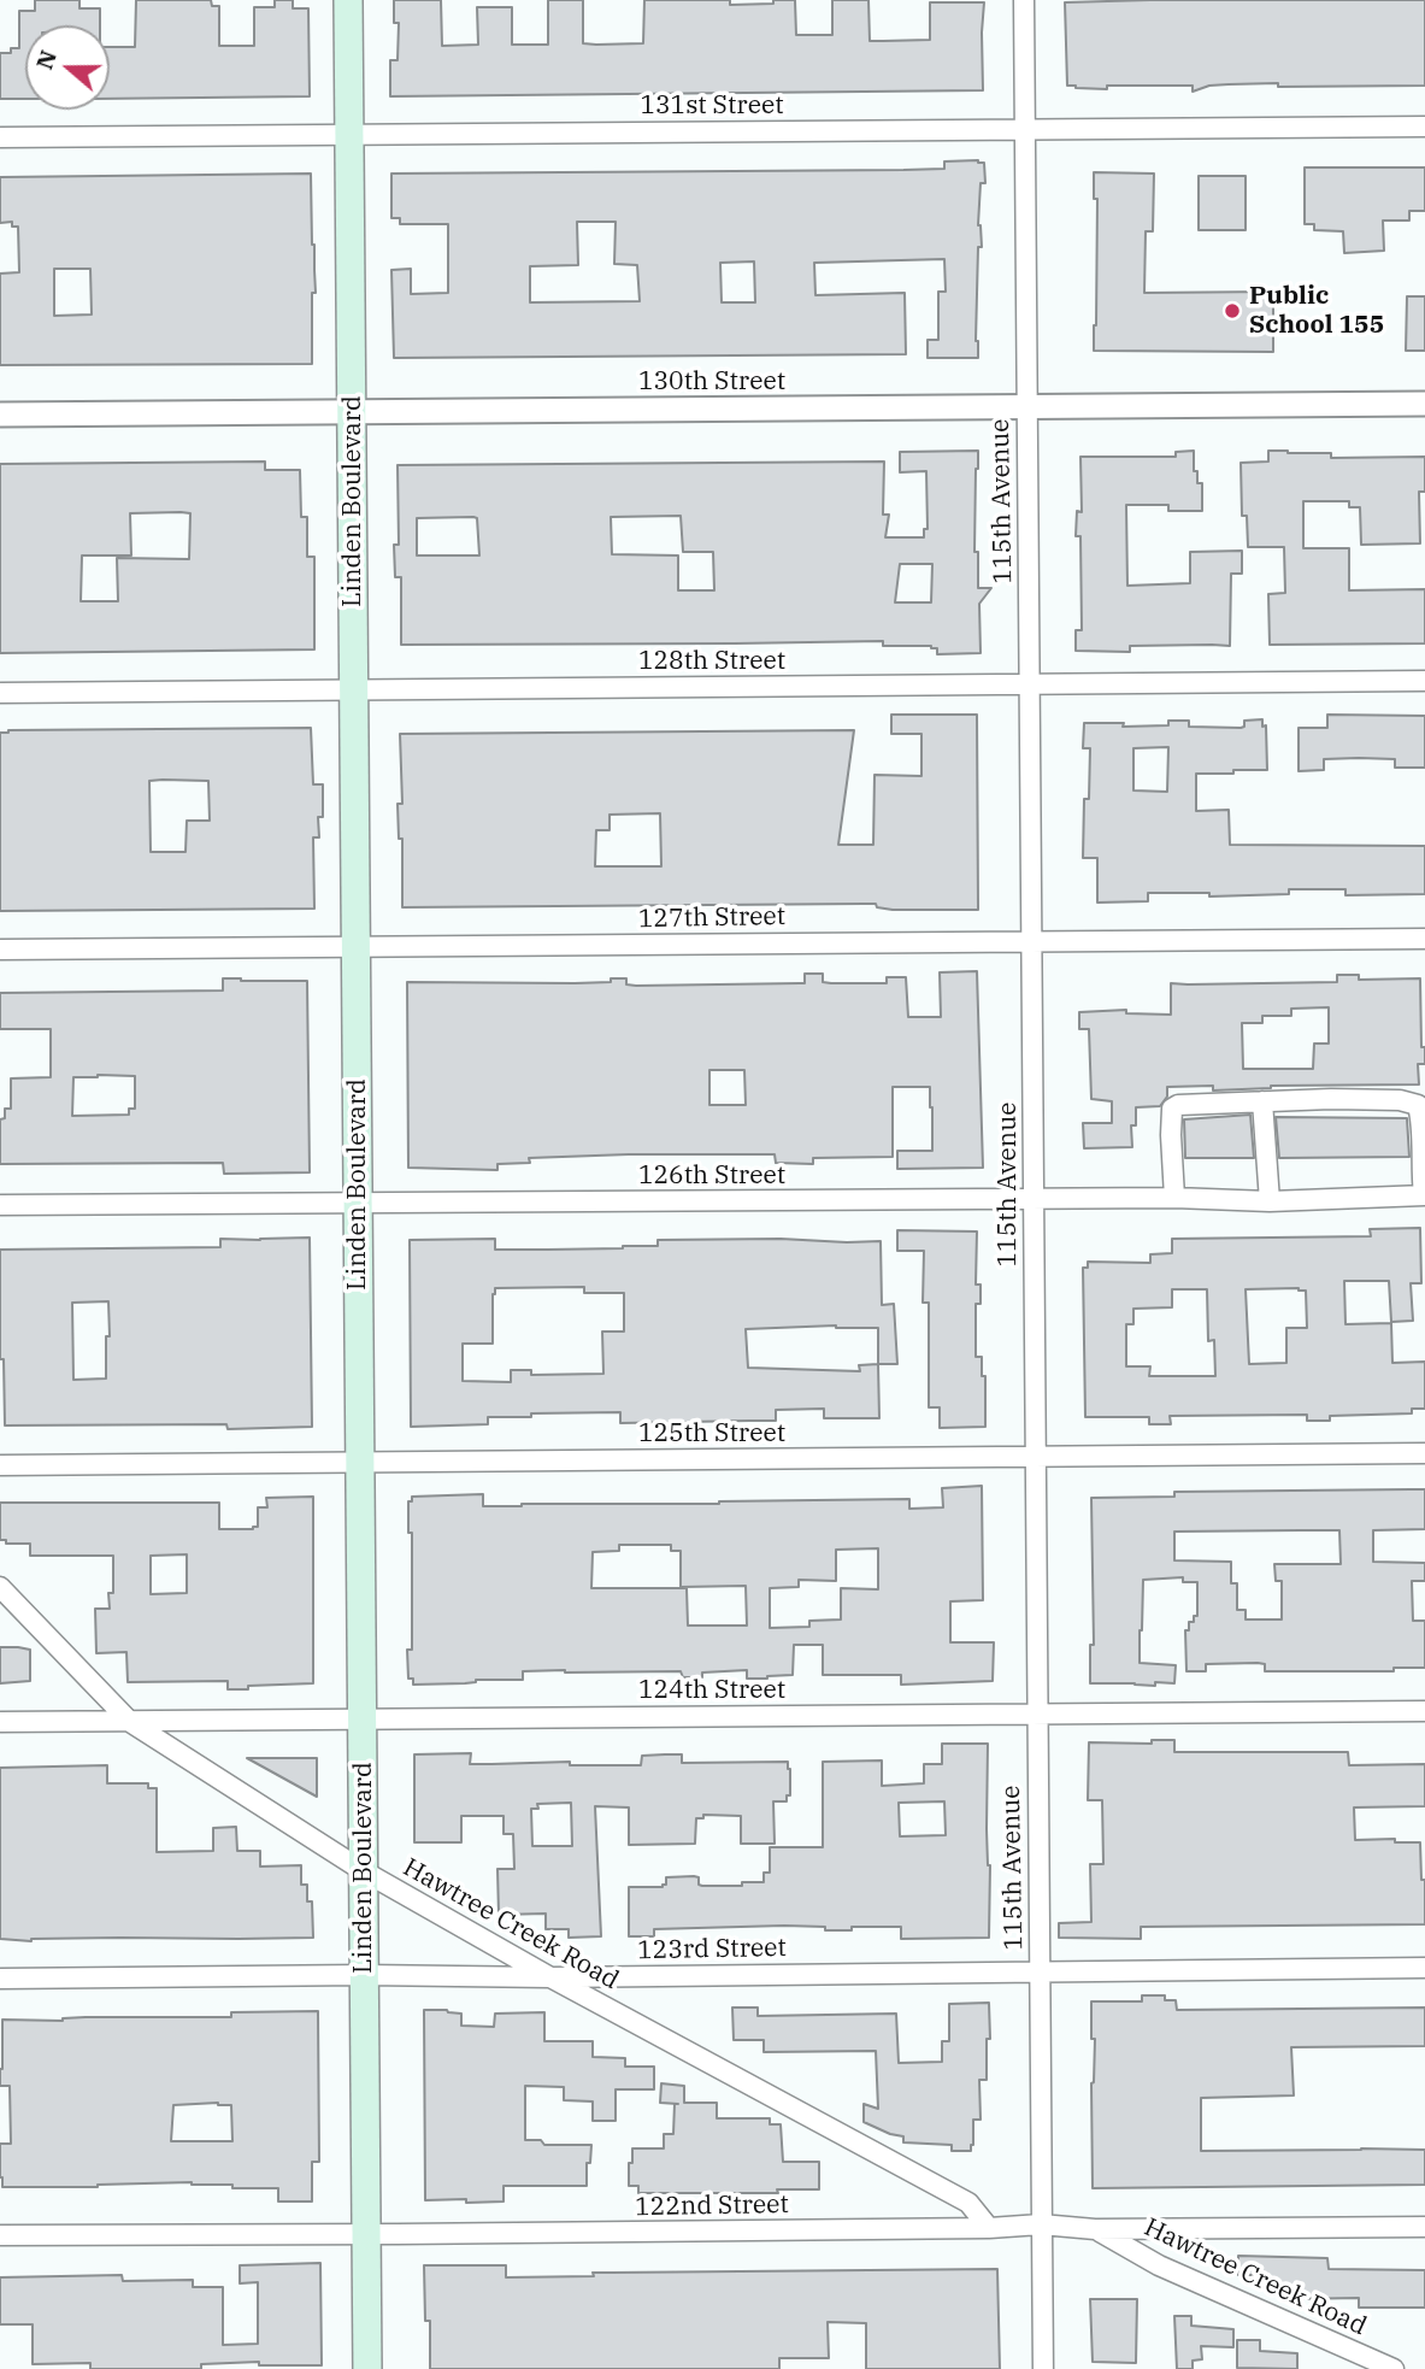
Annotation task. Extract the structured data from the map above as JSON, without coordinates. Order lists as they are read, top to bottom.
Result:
{
  "streets": {
    "main road": ["Linden Boulevard"],
    "street": [
      "131st Street",
      "130th Street",
      "115th Avenue",
      "128th Street",
      "127th Street",
      "126th Street",
      "125th Street",
      "124th Street",
      "Hawtree Creek Road",
      "123rd Street",
      "122nd Street"
    ]
  },
  "crossings": [
    ["131st Street", "Linden Boulevard"],
    ["131st Street", "115th Avenue"],
    ["130th Street", "Linden Boulevard"],
    ["130th Street", "115th Avenue"],
    ["Linden Boulevard", "128th Street"],
    ["Linden Boulevard", "127th Street"],
    ["Linden Boulevard", "126th Street"],
    ["Linden Boulevard", "125th Street"],
    ["Linden Boulevard", "124th Street"],
    ["Linden Boulevard", "Hawtree Creek Road"],
    ["Linden Boulevard", "123rd Street"],
    ["Linden Boulevard", "122nd Street"],
    ["115th Avenue", "128th Street"],
    ["115th Avenue", "127th Street"],
    ["115th Avenue", "126th Street"],
    ["115th Avenue", "125th Street"],
    ["115th Avenue", "124th Street"],
    ["115th Avenue", "123rd Street"],
    ["115th Avenue", "122nd Street"],
    ["124th Street", "Hawtree Creek Road"],
    ["Hawtree Creek Road", "123rd Street"],
    ["Hawtree Creek Road", "122nd Street"]
  ],
  "places": ["Public School 155"],
  "north": "left"
}
